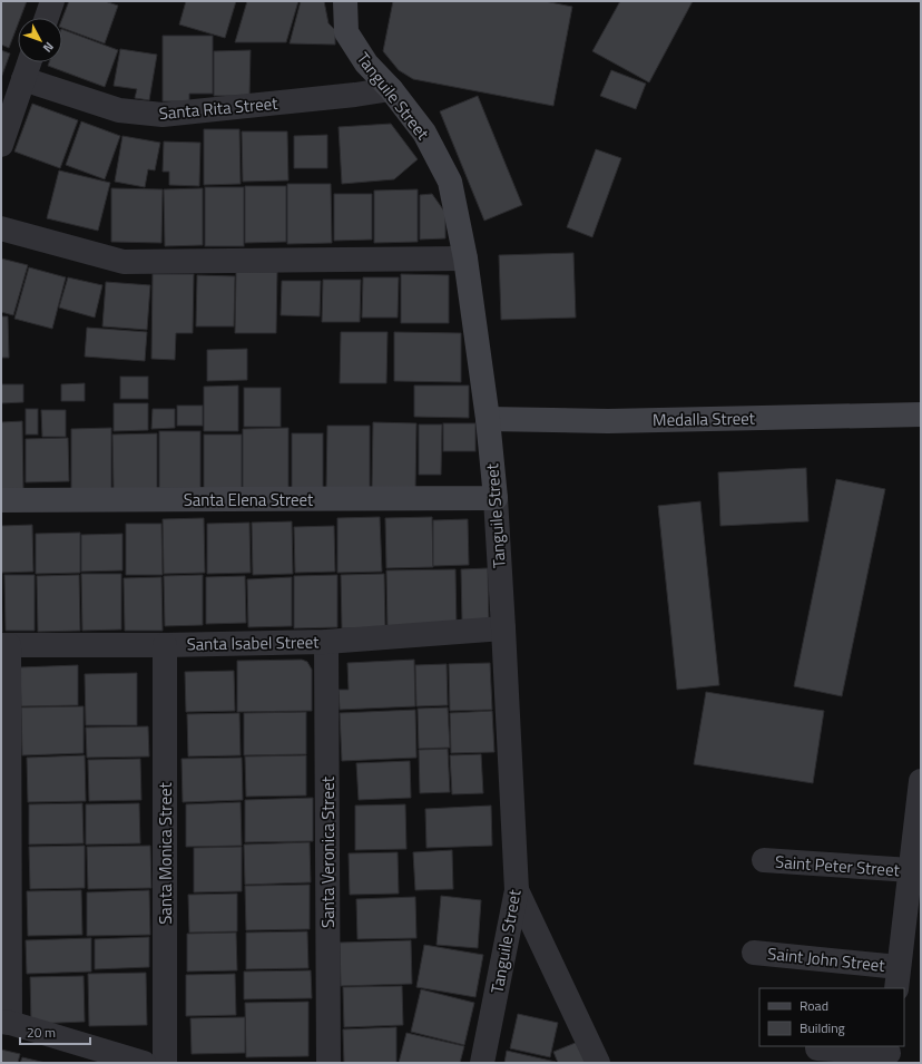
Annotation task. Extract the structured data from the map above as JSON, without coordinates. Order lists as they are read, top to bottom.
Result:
{
  "streets": {
    "street": [
      "Tanguile Street",
      "Santa Rita Street",
      "Medalla Street",
      "Santa Elena Street",
      "Santa Isabel Street",
      "Santa Veronica Street",
      "Santa Monica Street",
      "Saint Peter Street",
      "Saint John Street"
    ]
  },
  "crossings": [
    ["Tanguile Street", "Santa Rita Street"],
    ["Tanguile Street", "Medalla Street"],
    ["Tanguile Street", "Santa Elena Street"],
    ["Tanguile Street", "Santa Isabel Street"],
    ["Santa Isabel Street", "Santa Veronica Street"],
    ["Santa Isabel Street", "Santa Monica Street"]
  ],
  "legend": ["Road", "Building"],
  "scale_bar": "20 m",
  "north": "bottom right"
}
